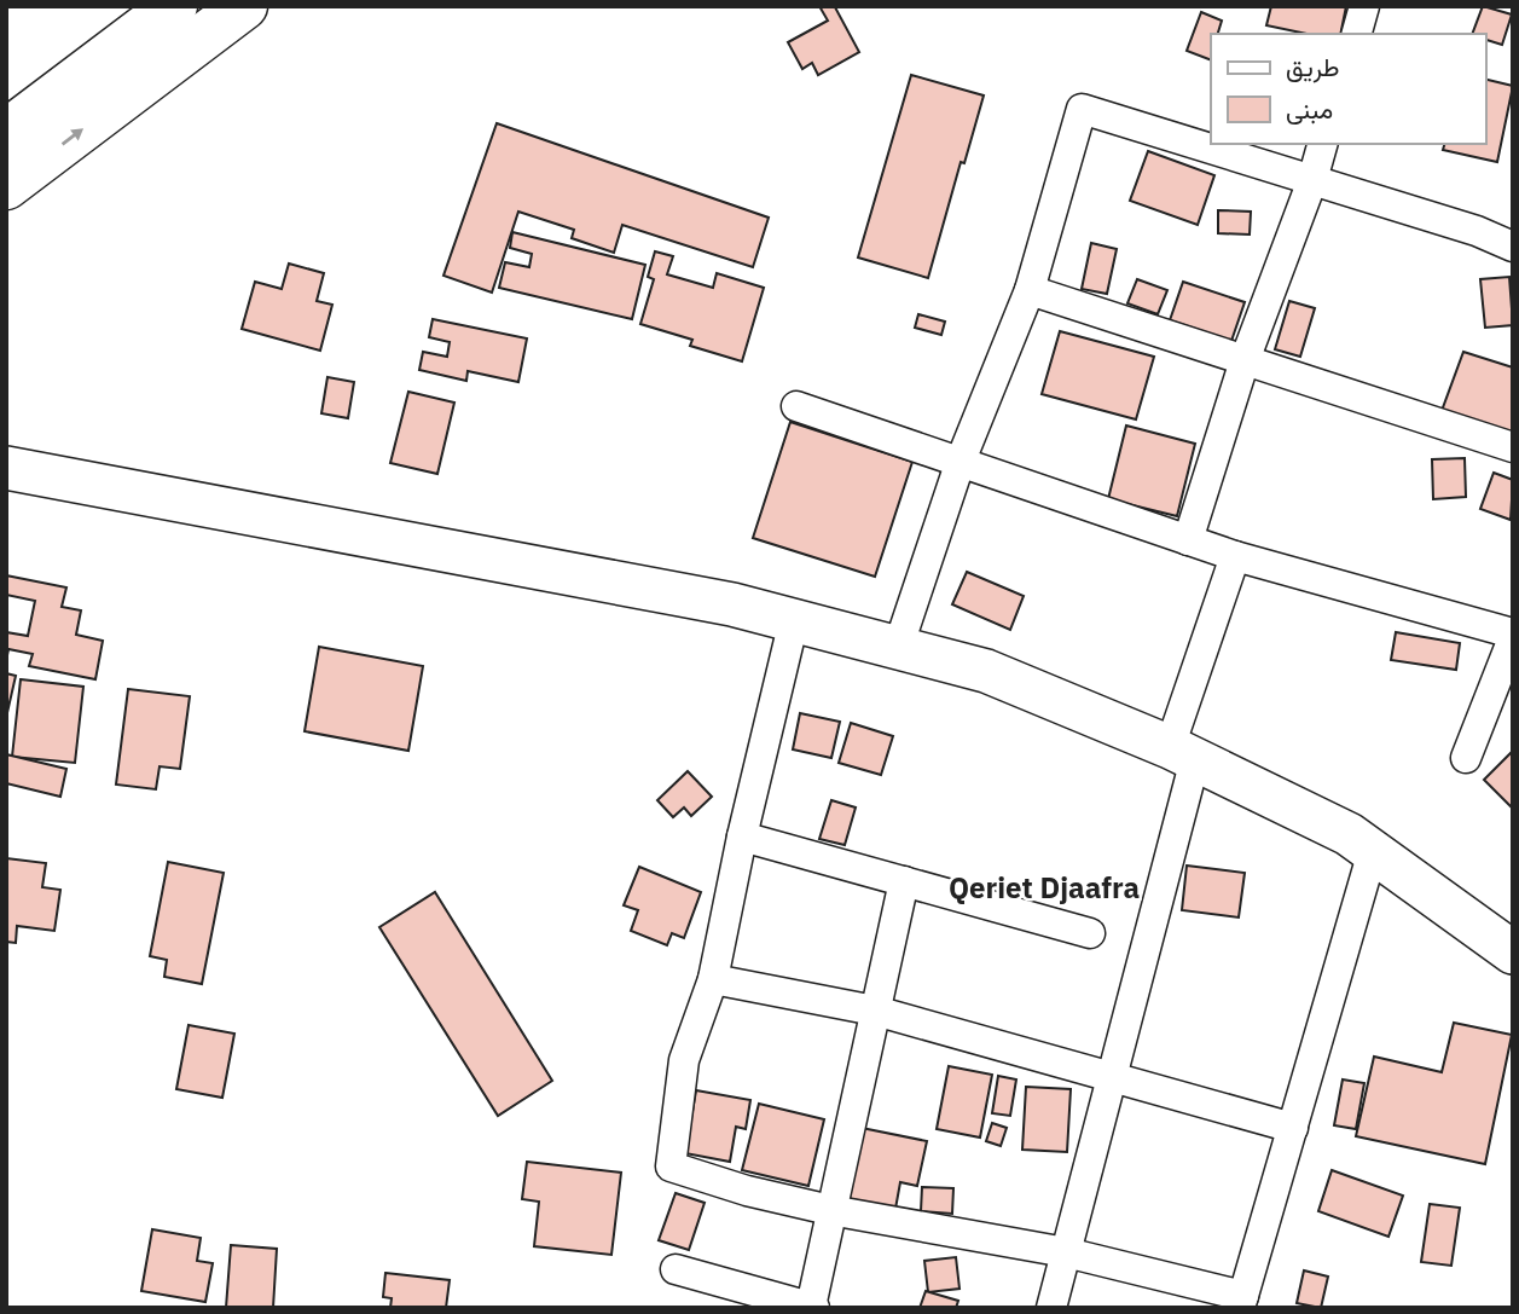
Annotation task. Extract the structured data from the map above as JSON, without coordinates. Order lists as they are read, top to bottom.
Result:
{
  "districts": ["Qeriet Djaafra"],
  "legend": ["طريق", "مبنى"]
}
